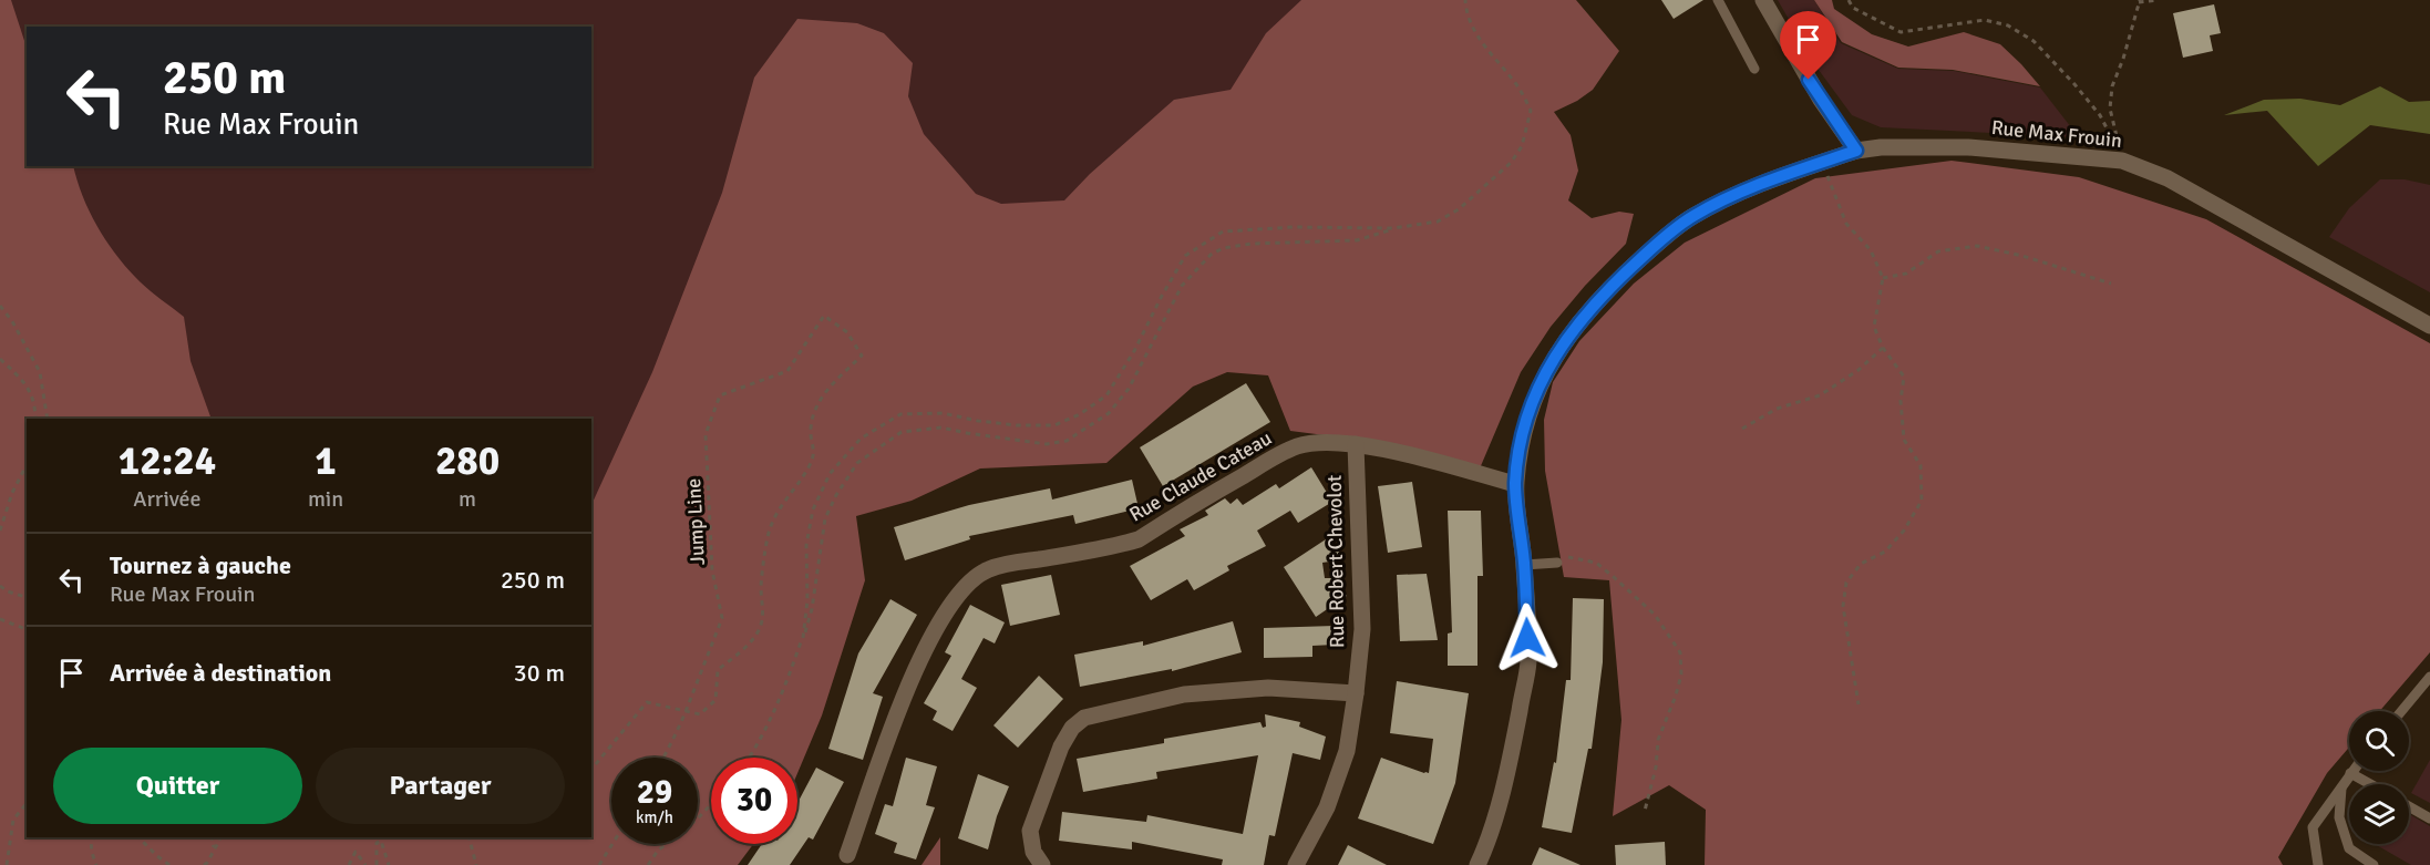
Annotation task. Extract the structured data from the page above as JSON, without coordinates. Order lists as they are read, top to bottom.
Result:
{
  "streets": {
    "street": ["Rue Max Frouin", "Rue Claude Cateau", "Rue Robert Chevolot"],
    "path": ["Jump Line"]
  },
  "crossings": [
    ["Rue Max Frouin", "Rue Claude Cateau"],
    ["Rue Claude Cateau", "Rue Robert Chevolot"]
  ],
  "page": {
    "turn": ["250 m", "Rue Max Frouin"],
    "eta": [
      "12:24",
      "Arrivée",
      "1",
      "min",
      "280",
      "m"
    ],
    "list": [
      {
        "name": "Tournez à gauche",
        "note": "Rue Max Frouin",
        "value": "250 m"
      },
      {
        "name": "Arrivée à destination",
        "value": "30 m"
      }
    ],
    "buttons": ["Quitter", "Partager"],
    "speed": "29 km/h",
    "limit": "30"
  }
}
